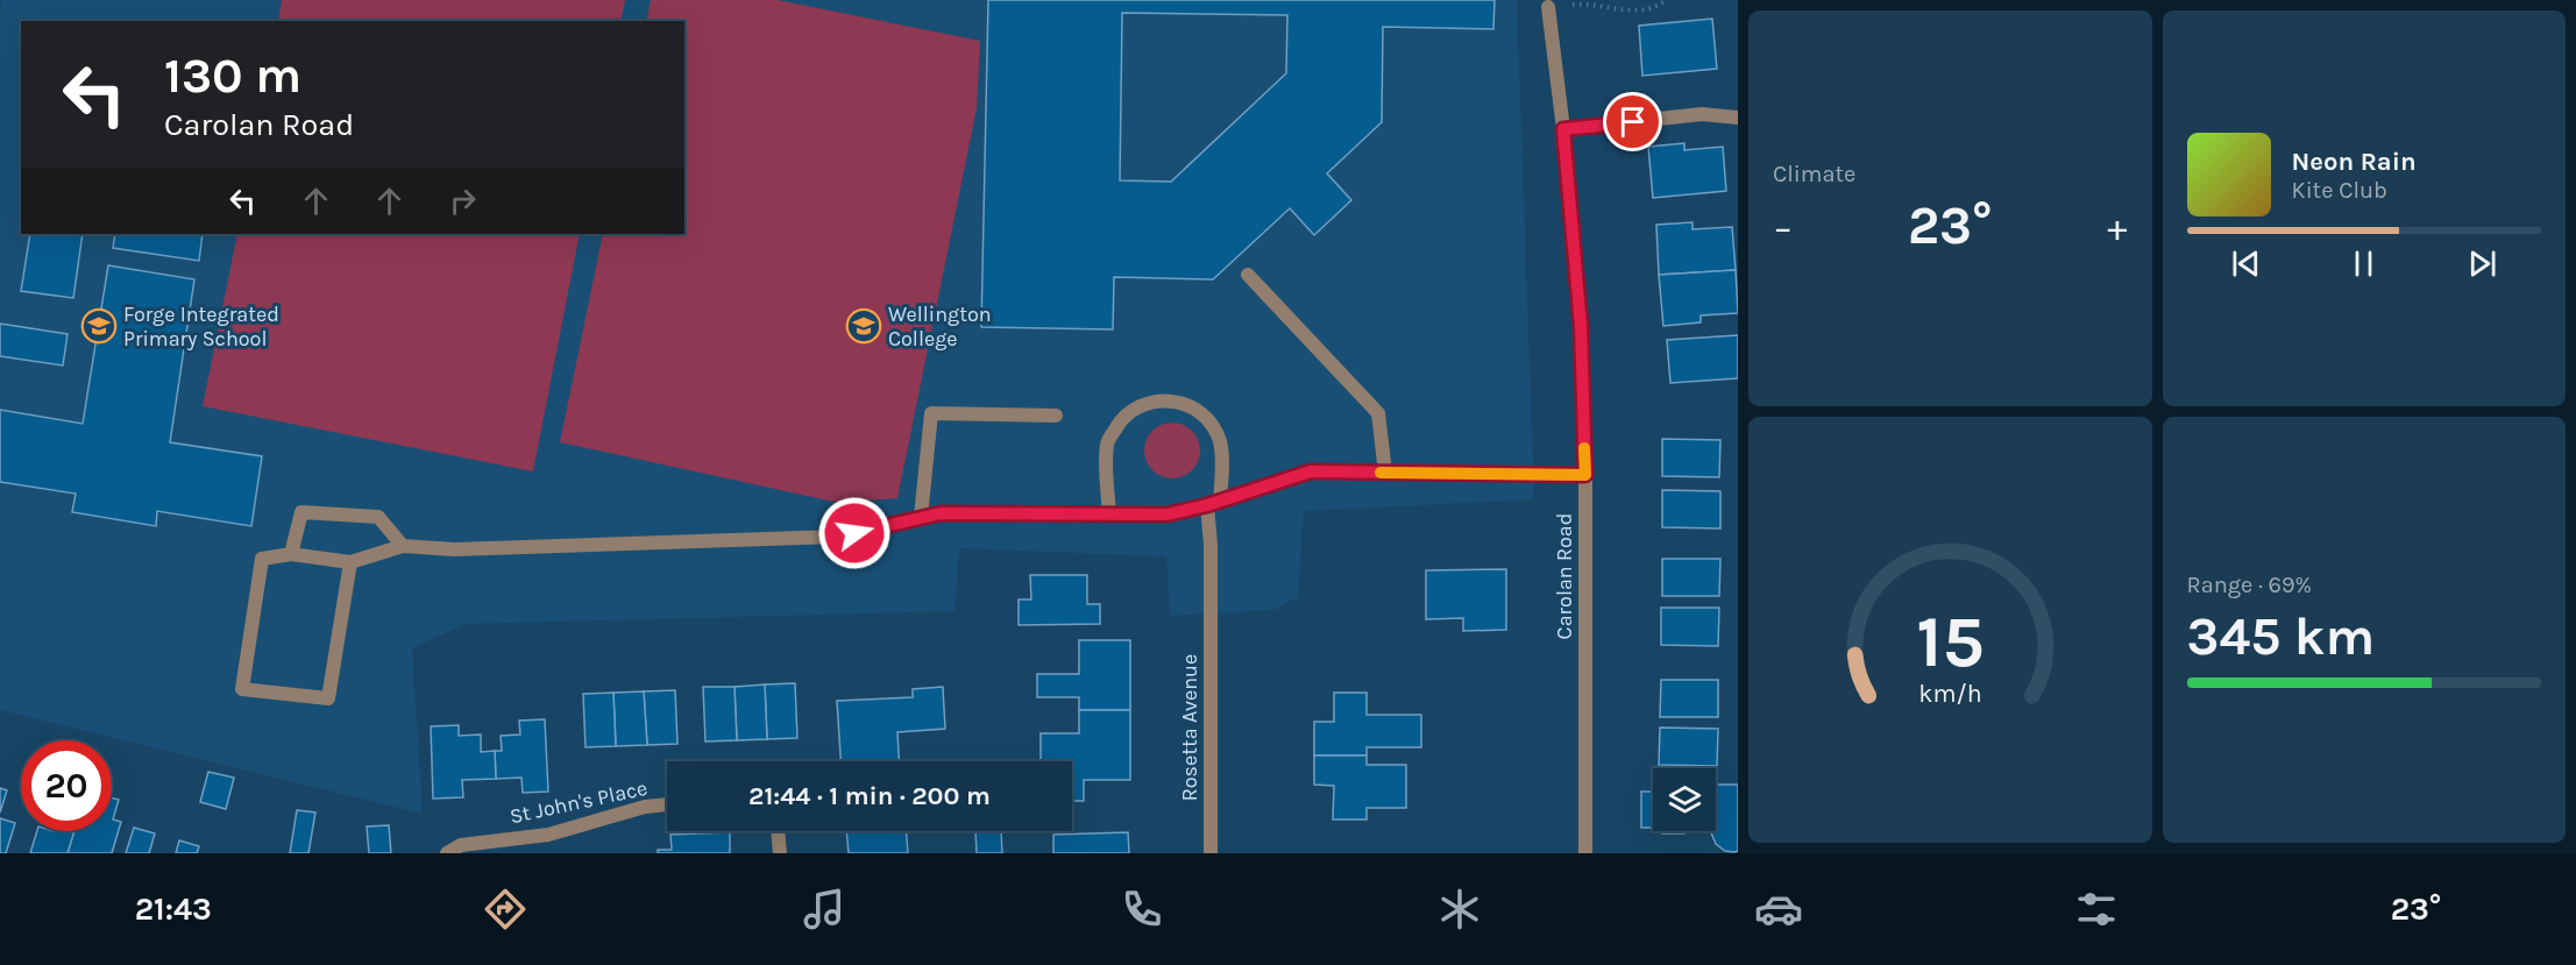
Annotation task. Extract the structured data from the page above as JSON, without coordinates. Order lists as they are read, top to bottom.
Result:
{
  "streets": {
    "street": ["Carolan Road", "Rosetta Avenue", "St John's Place"]
  },
  "places": {
    "school or university": ["Forge Integrated Primary School", "Wellington College"]
  },
  "page": {
    "tile": [
      "Climate",
      ["Range · 69%", "345 km"]
    ],
    "turn": ["130 m", "Carolan Road"],
    "song": ["Neon Rain", "Kite Club"],
    "heat": ["−", "23°", "+"],
    "limit": "20",
    "trip": "21:44 · 1 min · 200 m",
    "tabs": ["21:43", "23°"],
    "gauge": ["15", "km/h"]
  }
}
